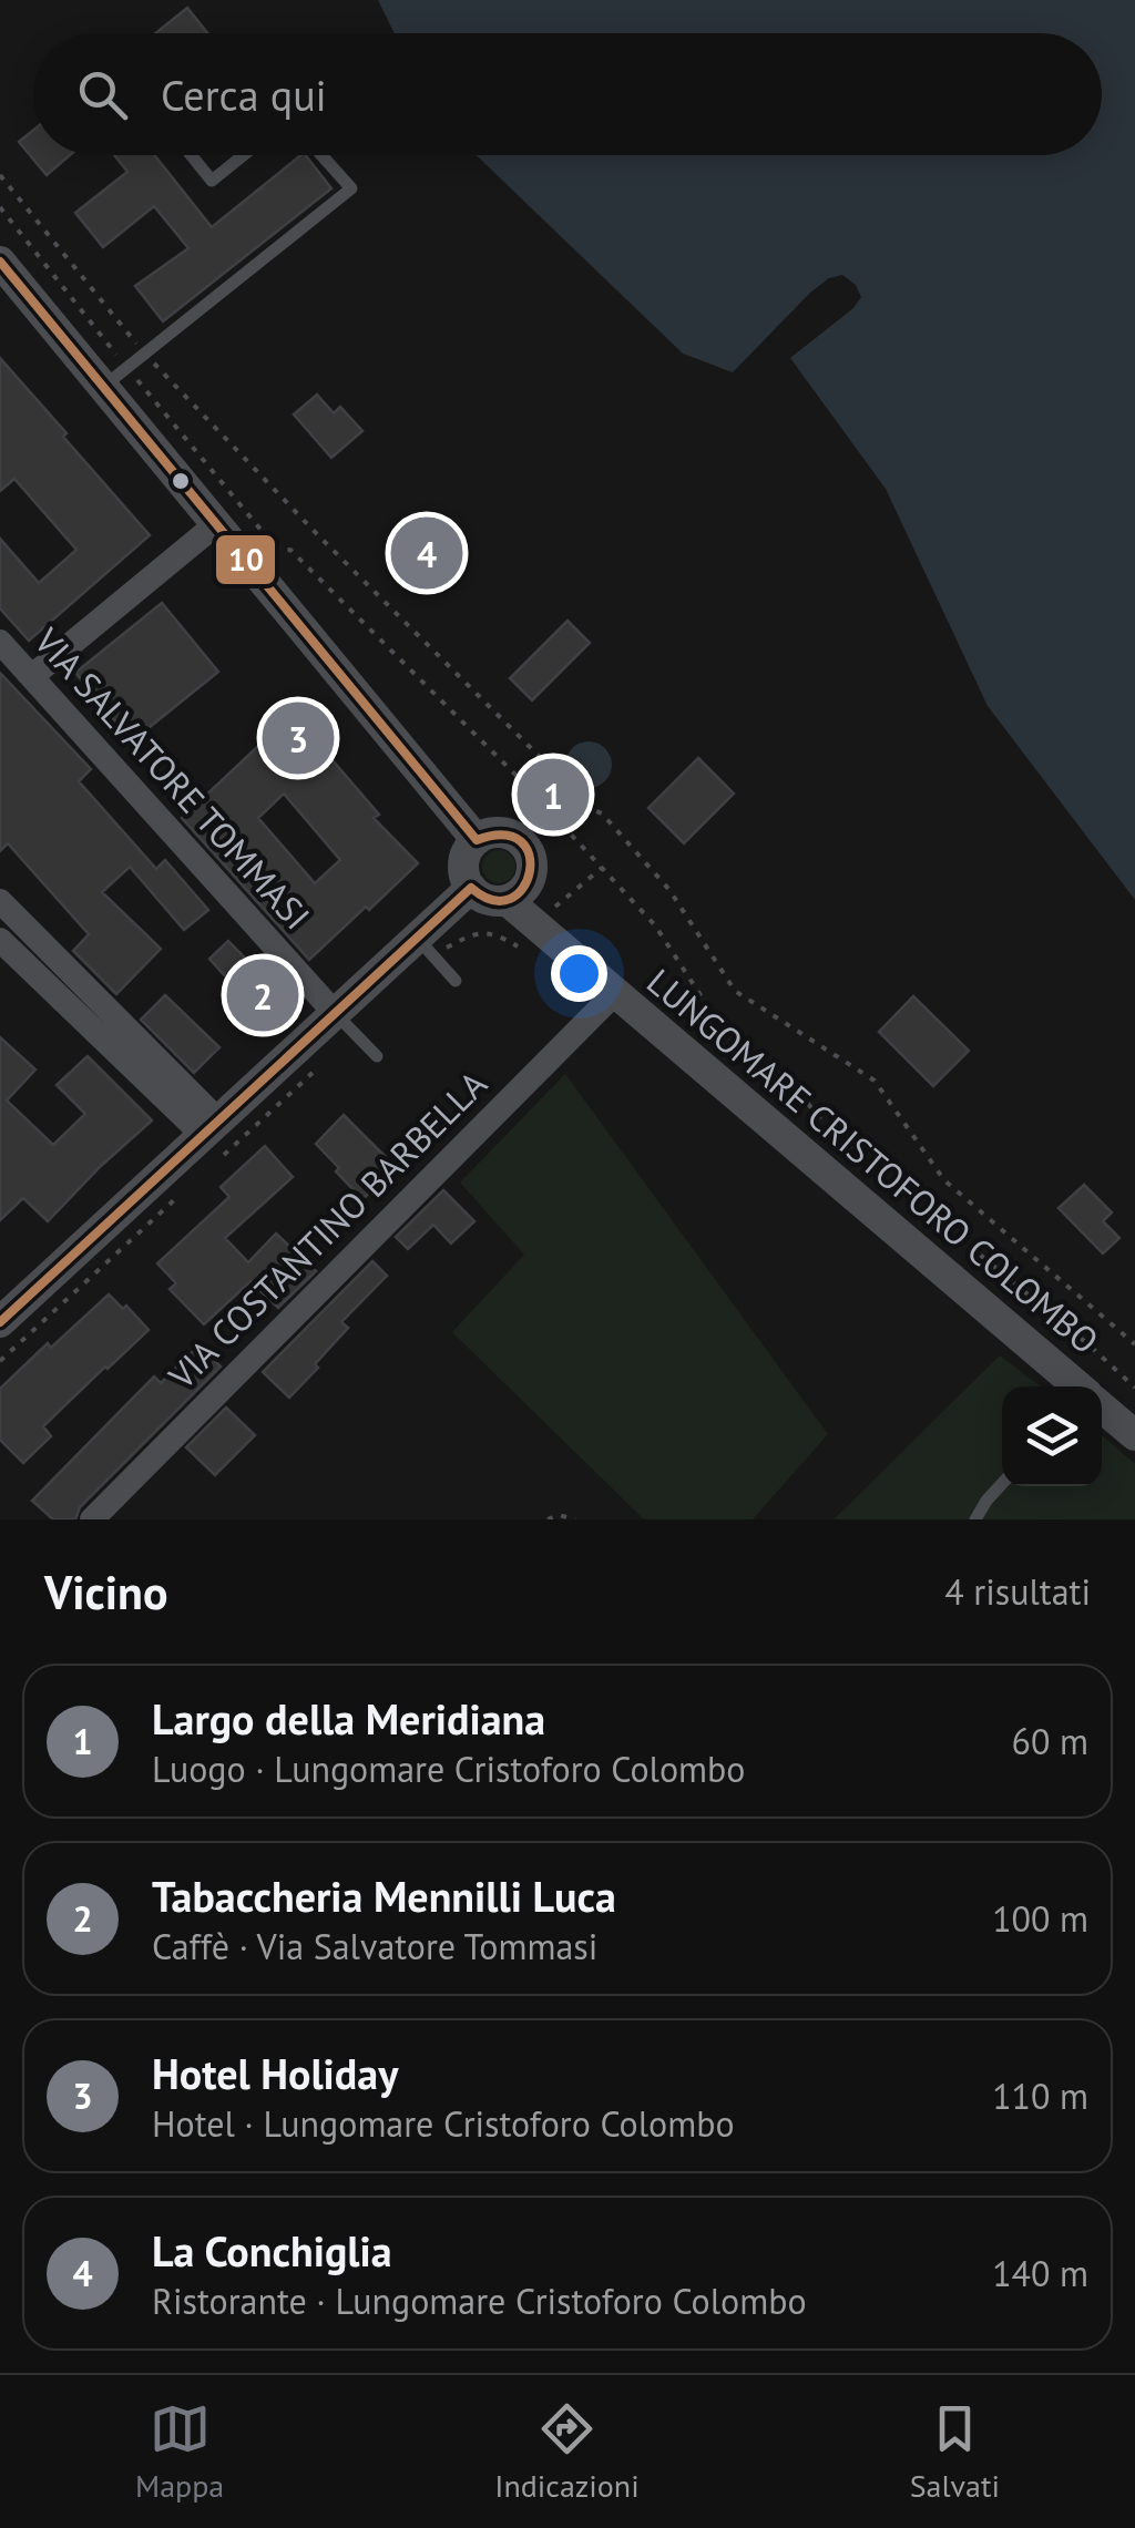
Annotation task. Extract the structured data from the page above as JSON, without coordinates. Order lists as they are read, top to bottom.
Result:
{
  "streets": {
    "street": ["VIA SALVATORE TOMMASI", "LUNGOMARE CRISTOFORO COLOMBO", "VIA COSTANTINO BARBELLA"]
  },
  "crossings": [
    ["LUNGOMARE CRISTOFORO COLOMBO", "VIA COSTANTINO BARBELLA"]
  ],
  "lines": ["transit line 10"],
  "page": {
    "search": "Cerca qui",
    "pins": [
      "4",
      "3",
      "1",
      "2"
    ],
    "heading": ["Vicino", "4 risultati"],
    "list": [
      {
        "mark": "1",
        "name": "Largo della Meridiana",
        "note": "Luogo · Lungomare Cristoforo Colombo",
        "value": "60 m"
      },
      {
        "mark": "2",
        "name": "Tabaccheria Mennilli Luca",
        "note": "Caffè · Via Salvatore Tommasi",
        "value": "100 m"
      },
      {
        "mark": "3",
        "name": "Hotel Holiday",
        "note": "Hotel · Lungomare Cristoforo Colombo",
        "value": "110 m"
      },
      {
        "mark": "4",
        "name": "La Conchiglia",
        "note": "Ristorante · Lungomare Cristoforo Colombo",
        "value": "140 m"
      }
    ],
    "nav": ["Mappa", "Indicazioni", "Salvati"]
  }
}
